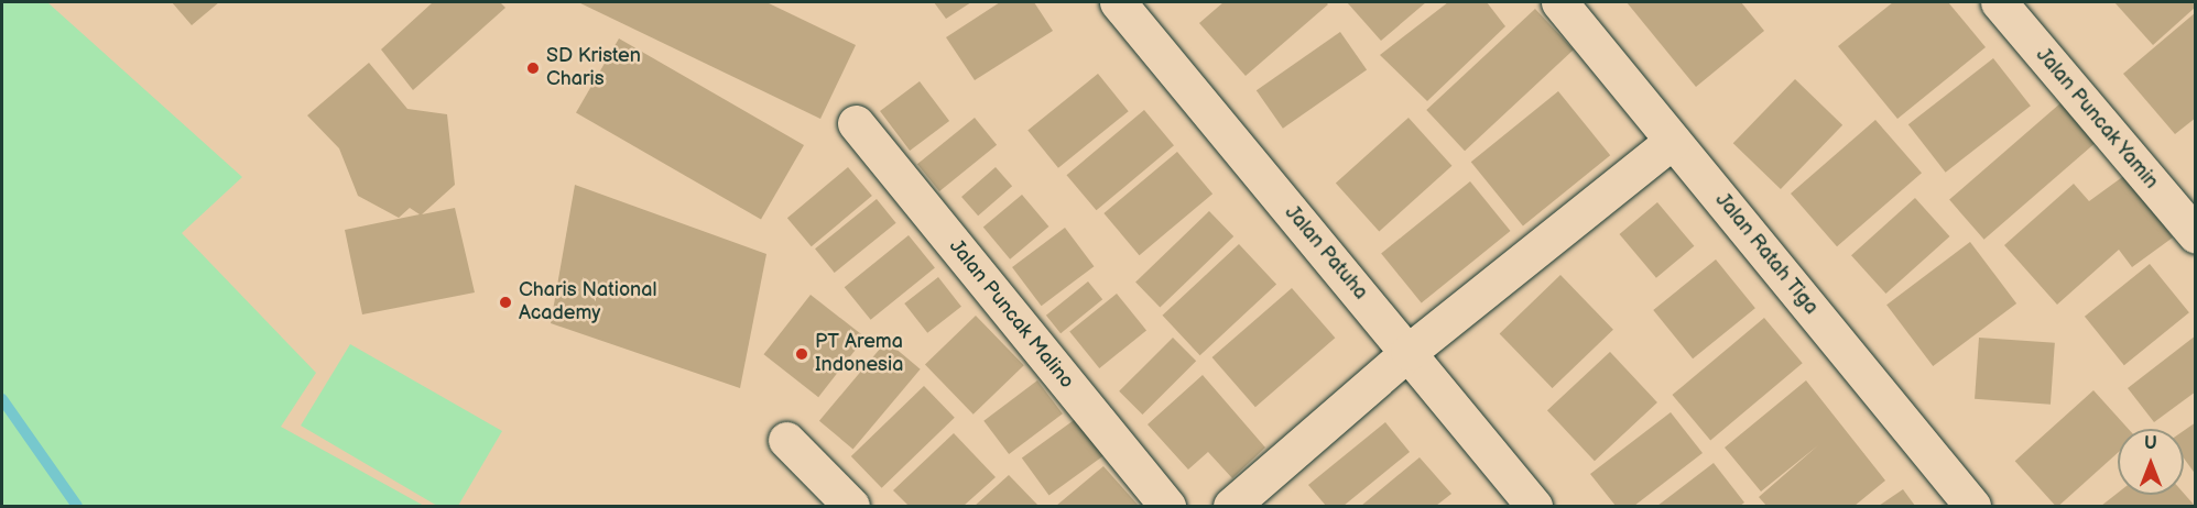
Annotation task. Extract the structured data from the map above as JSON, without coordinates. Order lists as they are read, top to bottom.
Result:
{
  "streets": {
    "street": [
      "Jalan Puncak Yamin",
      "Jalan Patuha",
      "Jalan Ratah Tiga",
      "Jalan Puncak Malino"
    ]
  },
  "places": ["SD Kristen Charis", "Charis National Academy", "PT Arema Indonesia"],
  "north": "top"
}
